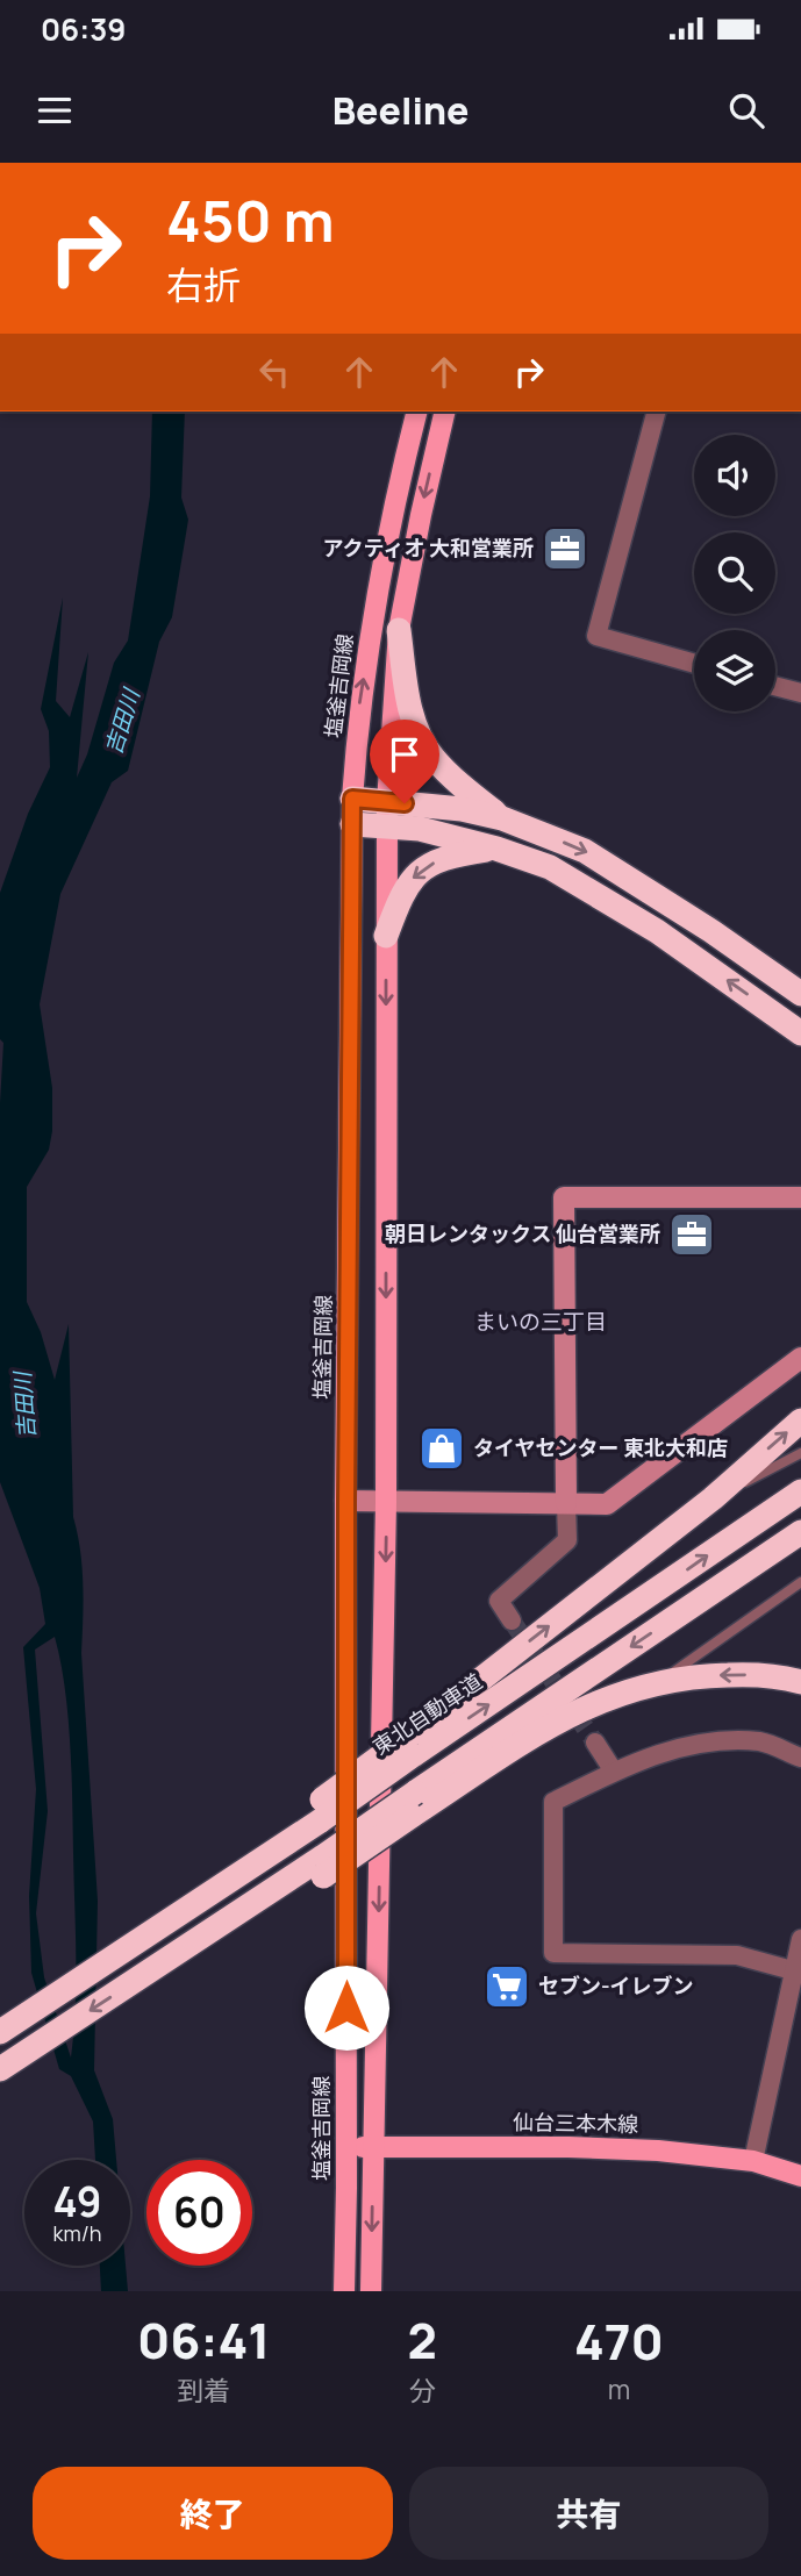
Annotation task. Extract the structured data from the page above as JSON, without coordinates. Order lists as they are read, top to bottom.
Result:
{
  "streets": {
    "highway": ["東北自動車道"],
    "main road": ["塩釜吉岡線", "仙台三本木線"]
  },
  "crossings": [
    ["塩釜吉岡線", "仙台三本木線"]
  ],
  "districts": ["まいの三丁目"],
  "water": ["吉田川"],
  "places": {
    "office": ["アクティオ 大和営業所", "朝日レンタックス 仙台営業所"],
    "shop": ["タイヤセンター 東北大和店"],
    "supermarket": ["セブン-イレブン"]
  },
  "page": {
    "status": "06:39",
    "header": "Beeline",
    "turn": ["450 m", "右折"],
    "speed": "49 km/h",
    "limit": "60",
    "eta": [
      "06:41",
      "到着",
      "2",
      "分",
      "470",
      "m"
    ],
    "buttons": ["終了", "共有"]
  }
}
